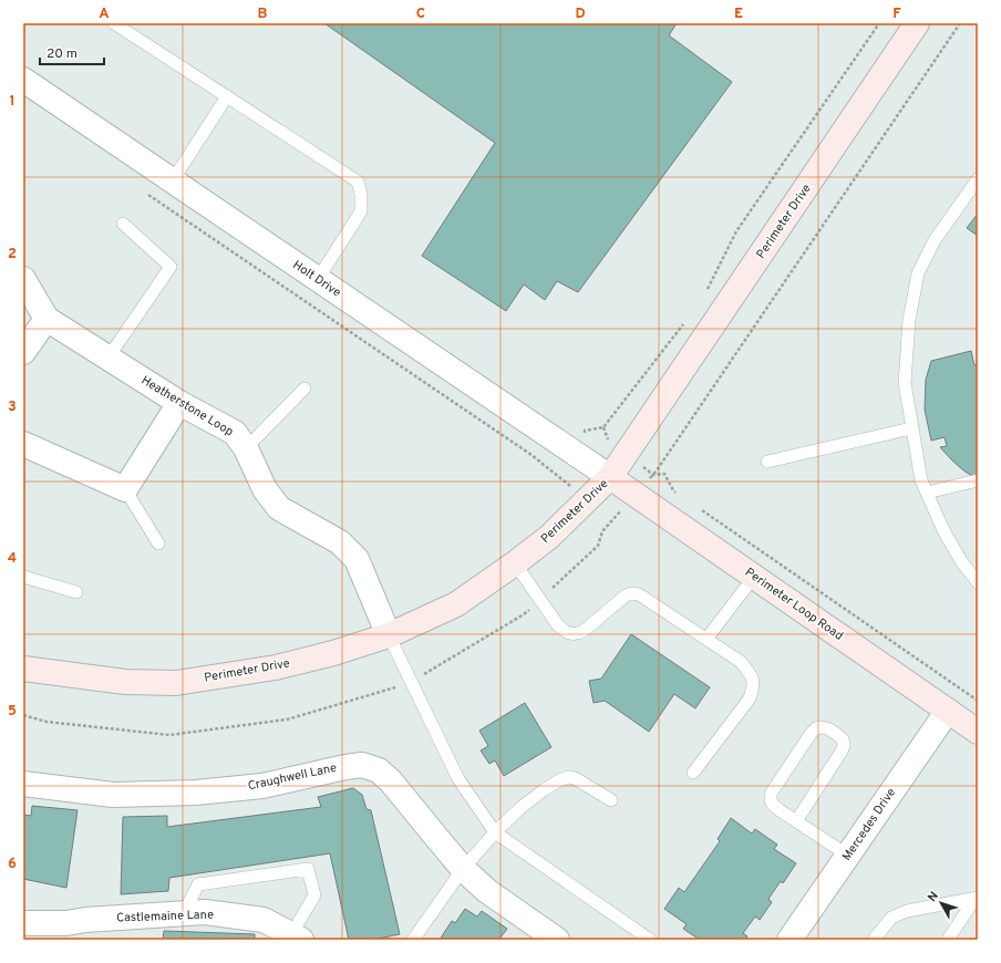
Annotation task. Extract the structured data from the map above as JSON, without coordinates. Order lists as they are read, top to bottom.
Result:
{
  "streets": {
    "main road": ["Perimeter Drive", "Perimeter Loop Road"],
    "street": [
      "Holt Drive",
      "Heatherstone Loop",
      "Craughwell Lane",
      "Mercedes Drive",
      "Castlemaine Lane"
    ]
  },
  "crossings": [
    ["Perimeter Drive", "Holt Drive"],
    ["Perimeter Drive", "Heatherstone Loop"],
    ["Perimeter Drive", "Perimeter Loop Road"],
    ["Holt Drive", "Perimeter Loop Road"],
    ["Perimeter Loop Road", "Mercedes Drive"]
  ],
  "scale_bar": "20 m",
  "north": "top left",
  "grid": {
    "columns": [
      "A",
      "B",
      "C",
      "D",
      "E",
      "F"
    ],
    "rows": [
      "1",
      "2",
      "3",
      "4",
      "5",
      "6"
    ]
  }
}
